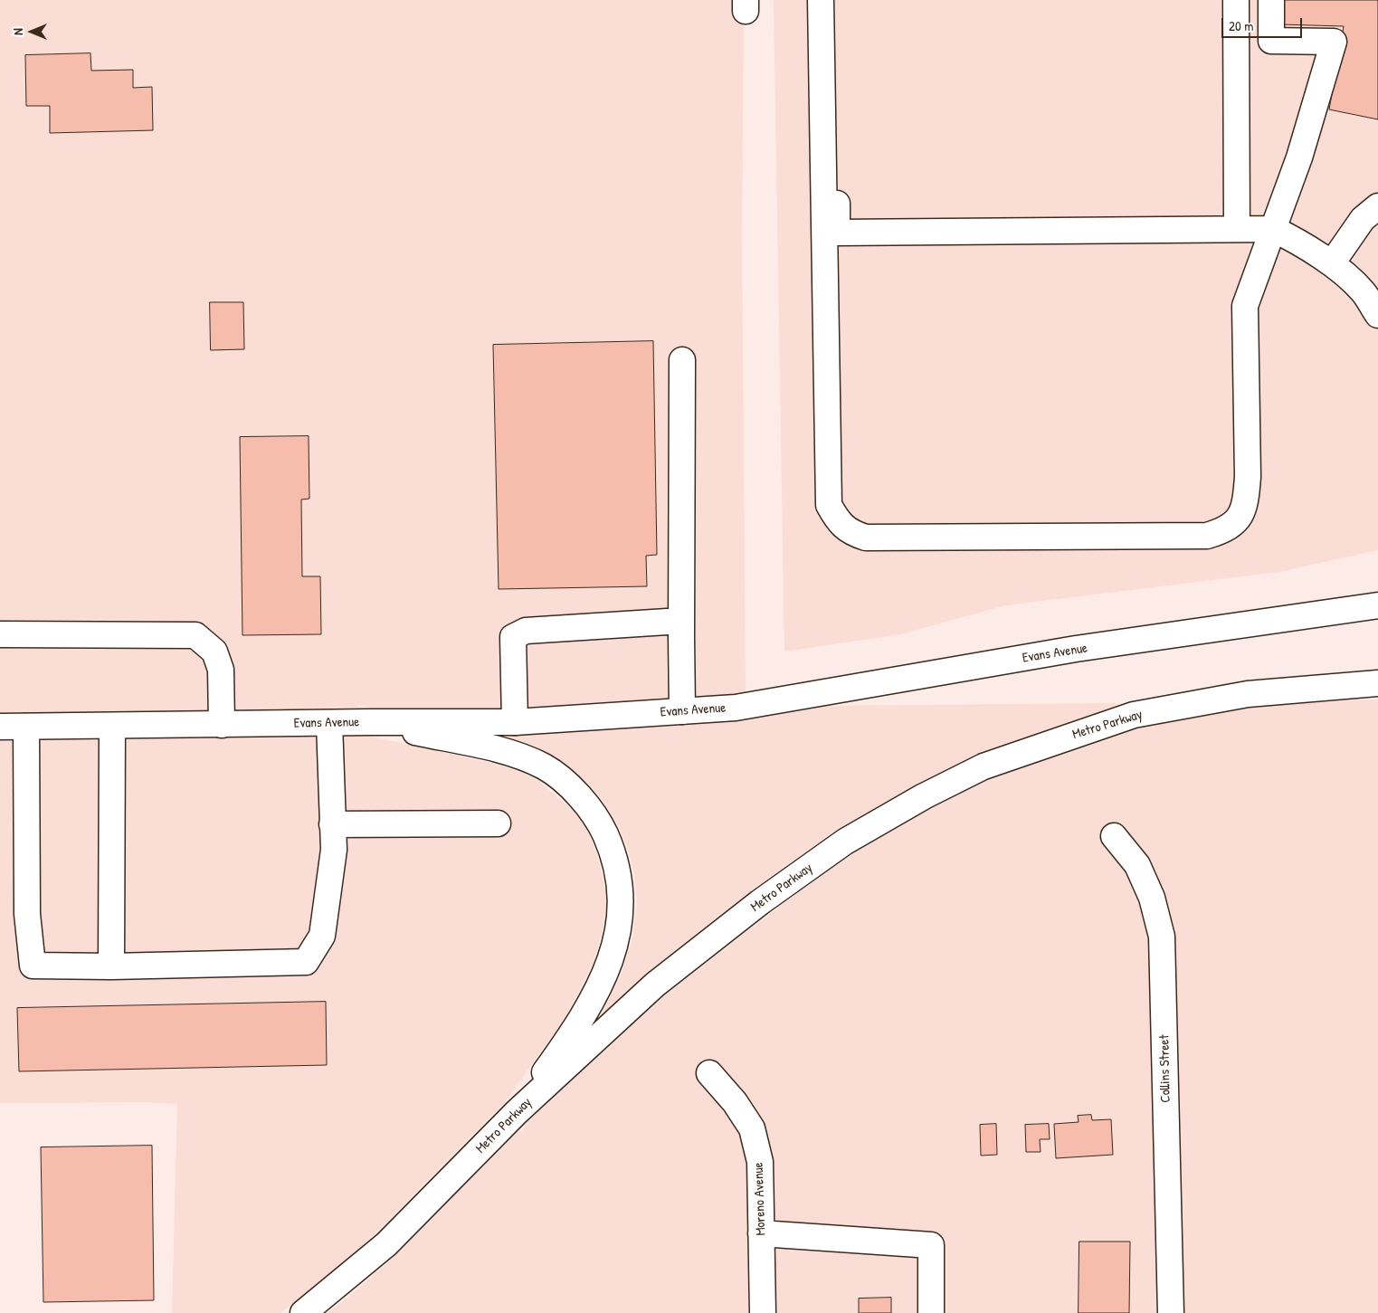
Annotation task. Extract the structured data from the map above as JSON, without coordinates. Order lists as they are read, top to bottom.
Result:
{
  "streets": {
    "main road": [
      "Evans Avenue",
      "Metro Parkway",
      "Collins Street",
      "Moreno Avenue"
    ]
  },
  "scale_bar": "20 m",
  "north": "left"
}
